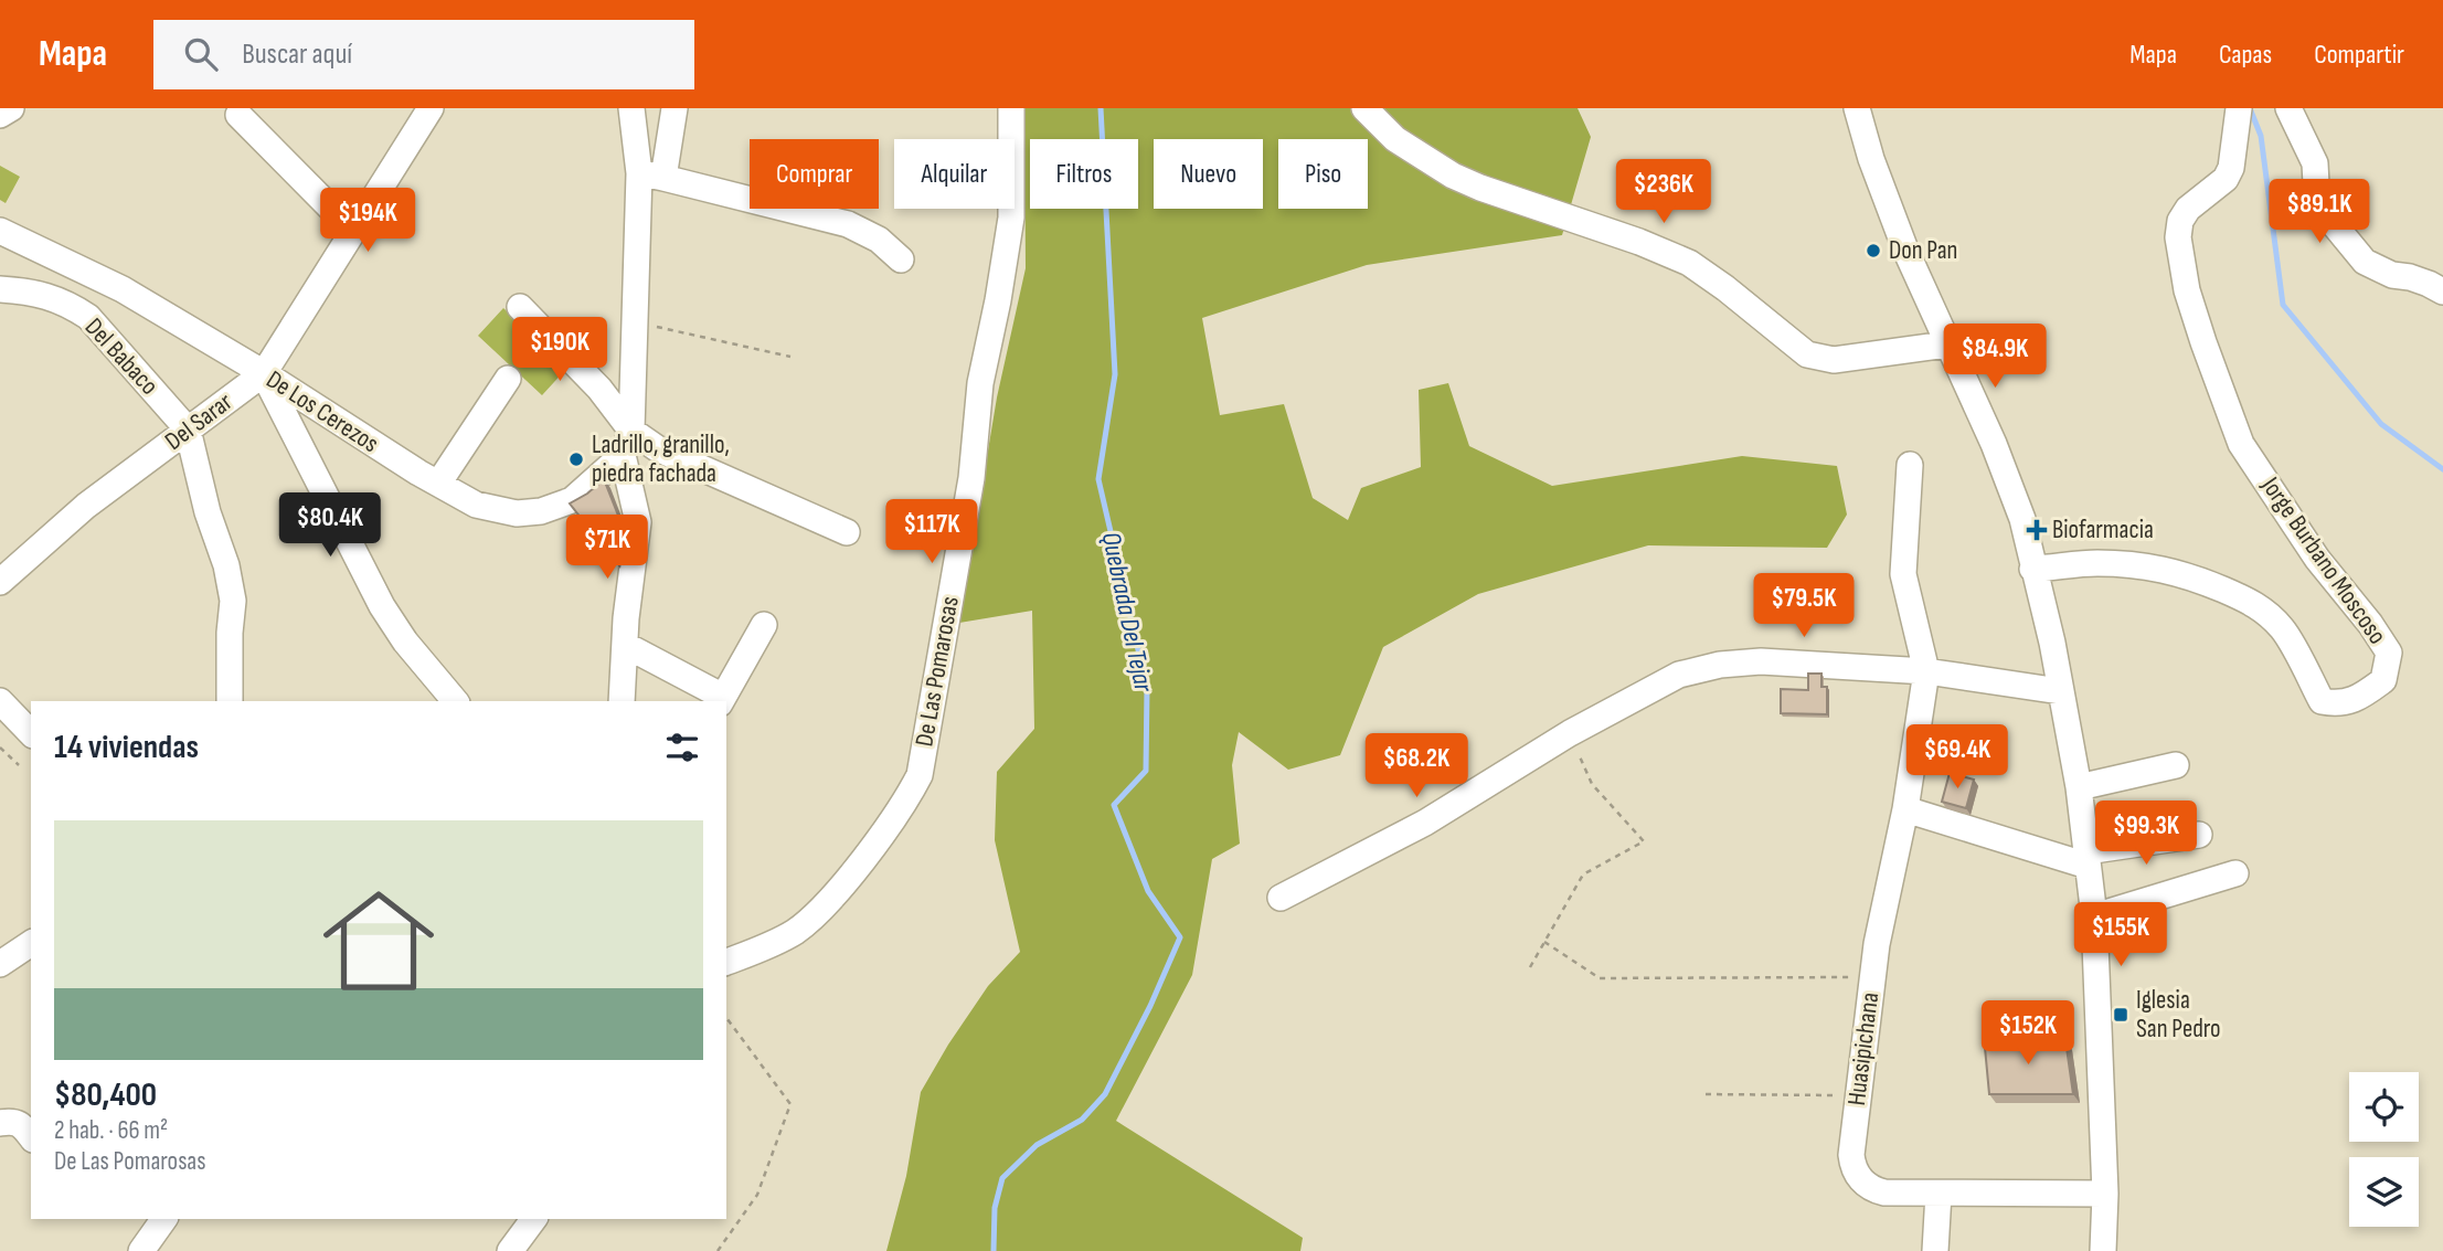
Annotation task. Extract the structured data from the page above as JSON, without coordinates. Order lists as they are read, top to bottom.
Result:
{
  "streets": {
    "street": [
      "Del Babaco",
      "De Los Cerezos",
      "Del Sarar",
      "Jorge Burbano Moscoso",
      "De Las Pomarosas",
      "Huasipichana"
    ]
  },
  "crossings": [
    ["Del Babaco", "Del Sarar"],
    ["De Los Cerezos", "Del Sarar"]
  ],
  "water": ["Quebrada Del Tejar"],
  "places": {
    "other": ["Don Pan", "Ladrillo, granillo, piedra fachada"],
    "health": ["Biofarmacia"],
    "transit": ["Iglesia San Pedro"]
  },
  "page": {
    "header": "Mapa",
    "search": "Buscar aquí",
    "nav": ["Mapa", "Capas", "Compartir"],
    "chip": [
      "Comprar",
      "Alquilar",
      "Filtros",
      "Nuevo",
      "Piso"
    ],
    "price": [
      "$236K",
      "$89.1K",
      "$194K",
      "$190K",
      "$84.9K",
      "$80.4K",
      "$117K",
      "$71K",
      "$79.5K",
      "$69.4K",
      "$68.2K",
      "$99.3K",
      "$155K",
      "$152K"
    ],
    "heading": "14 viviendas",
    "list": [
      {
        "name": "$80,400",
        "note": "2 hab. · 66 m² · De Las Pomarosas"
      }
    ]
  }
}
